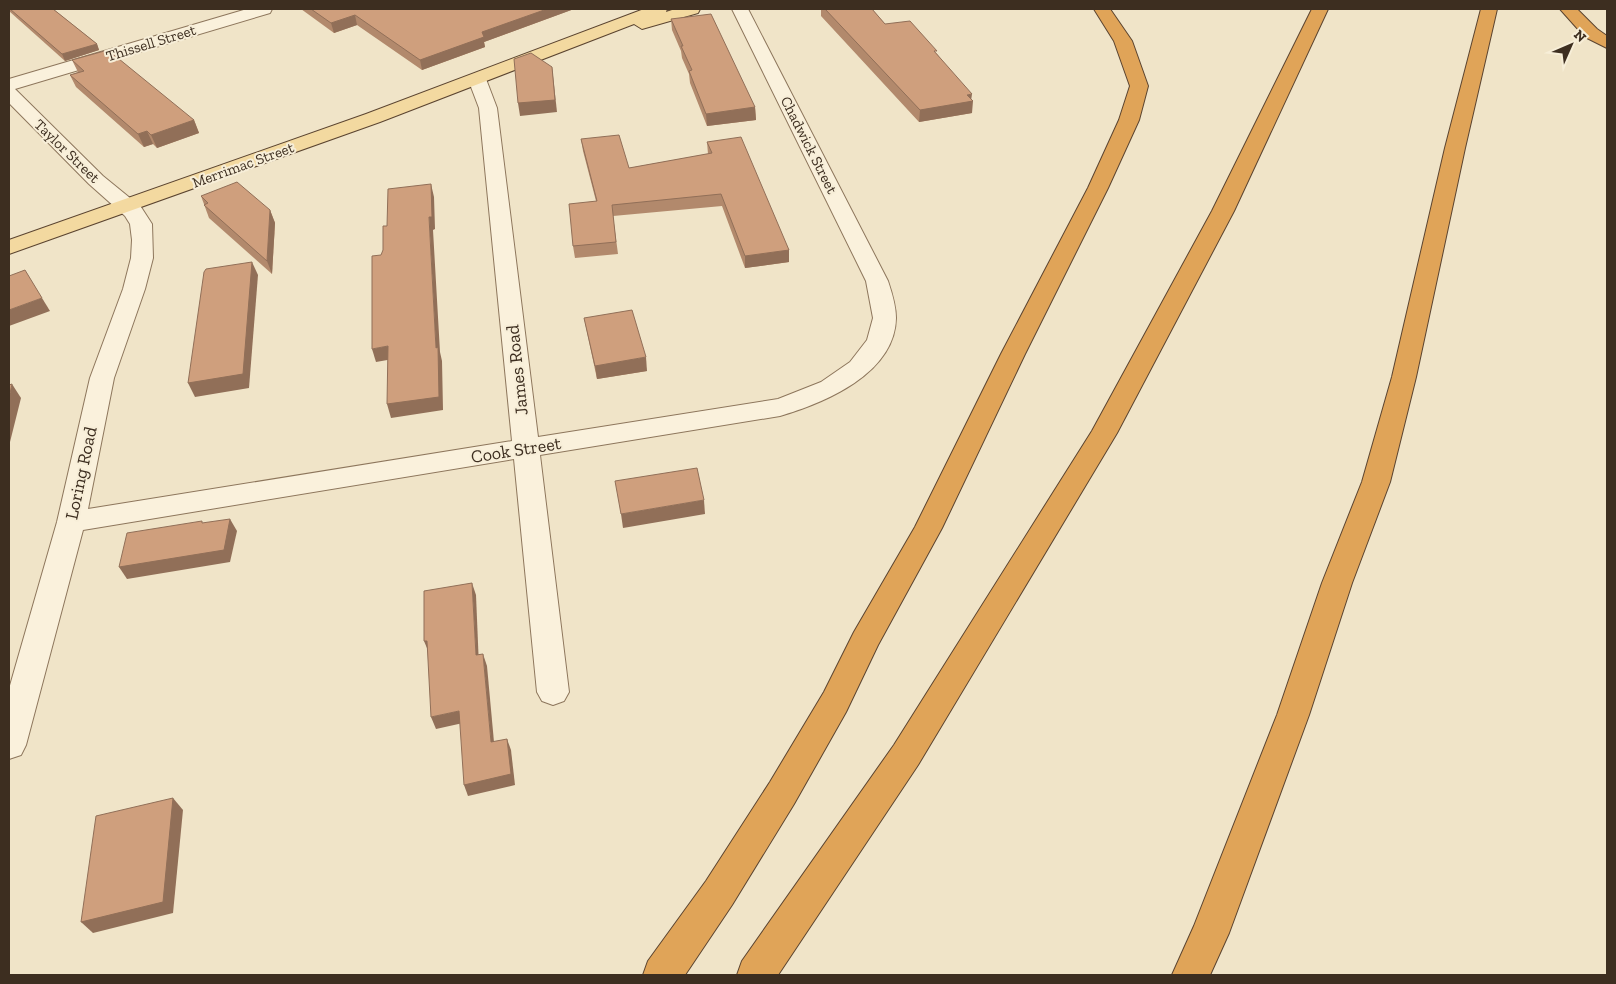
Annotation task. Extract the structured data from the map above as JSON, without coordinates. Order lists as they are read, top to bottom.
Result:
{
  "streets": {
    "main road": ["Merrimac Street"],
    "street": [
      "Thissell Street",
      "Chadwick Street",
      "Taylor Street",
      "James Road",
      "Cook Street",
      "Loring Road"
    ]
  },
  "crossings": [
    ["Chadwick Street", "Cook Street"],
    ["Taylor Street", "Merrimac Street"],
    ["Taylor Street", "Loring Road"],
    ["Merrimac Street", "James Road"],
    ["Merrimac Street", "Loring Road"],
    ["James Road", "Cook Street"],
    ["Cook Street", "Loring Road"]
  ],
  "north": "top right"
}
